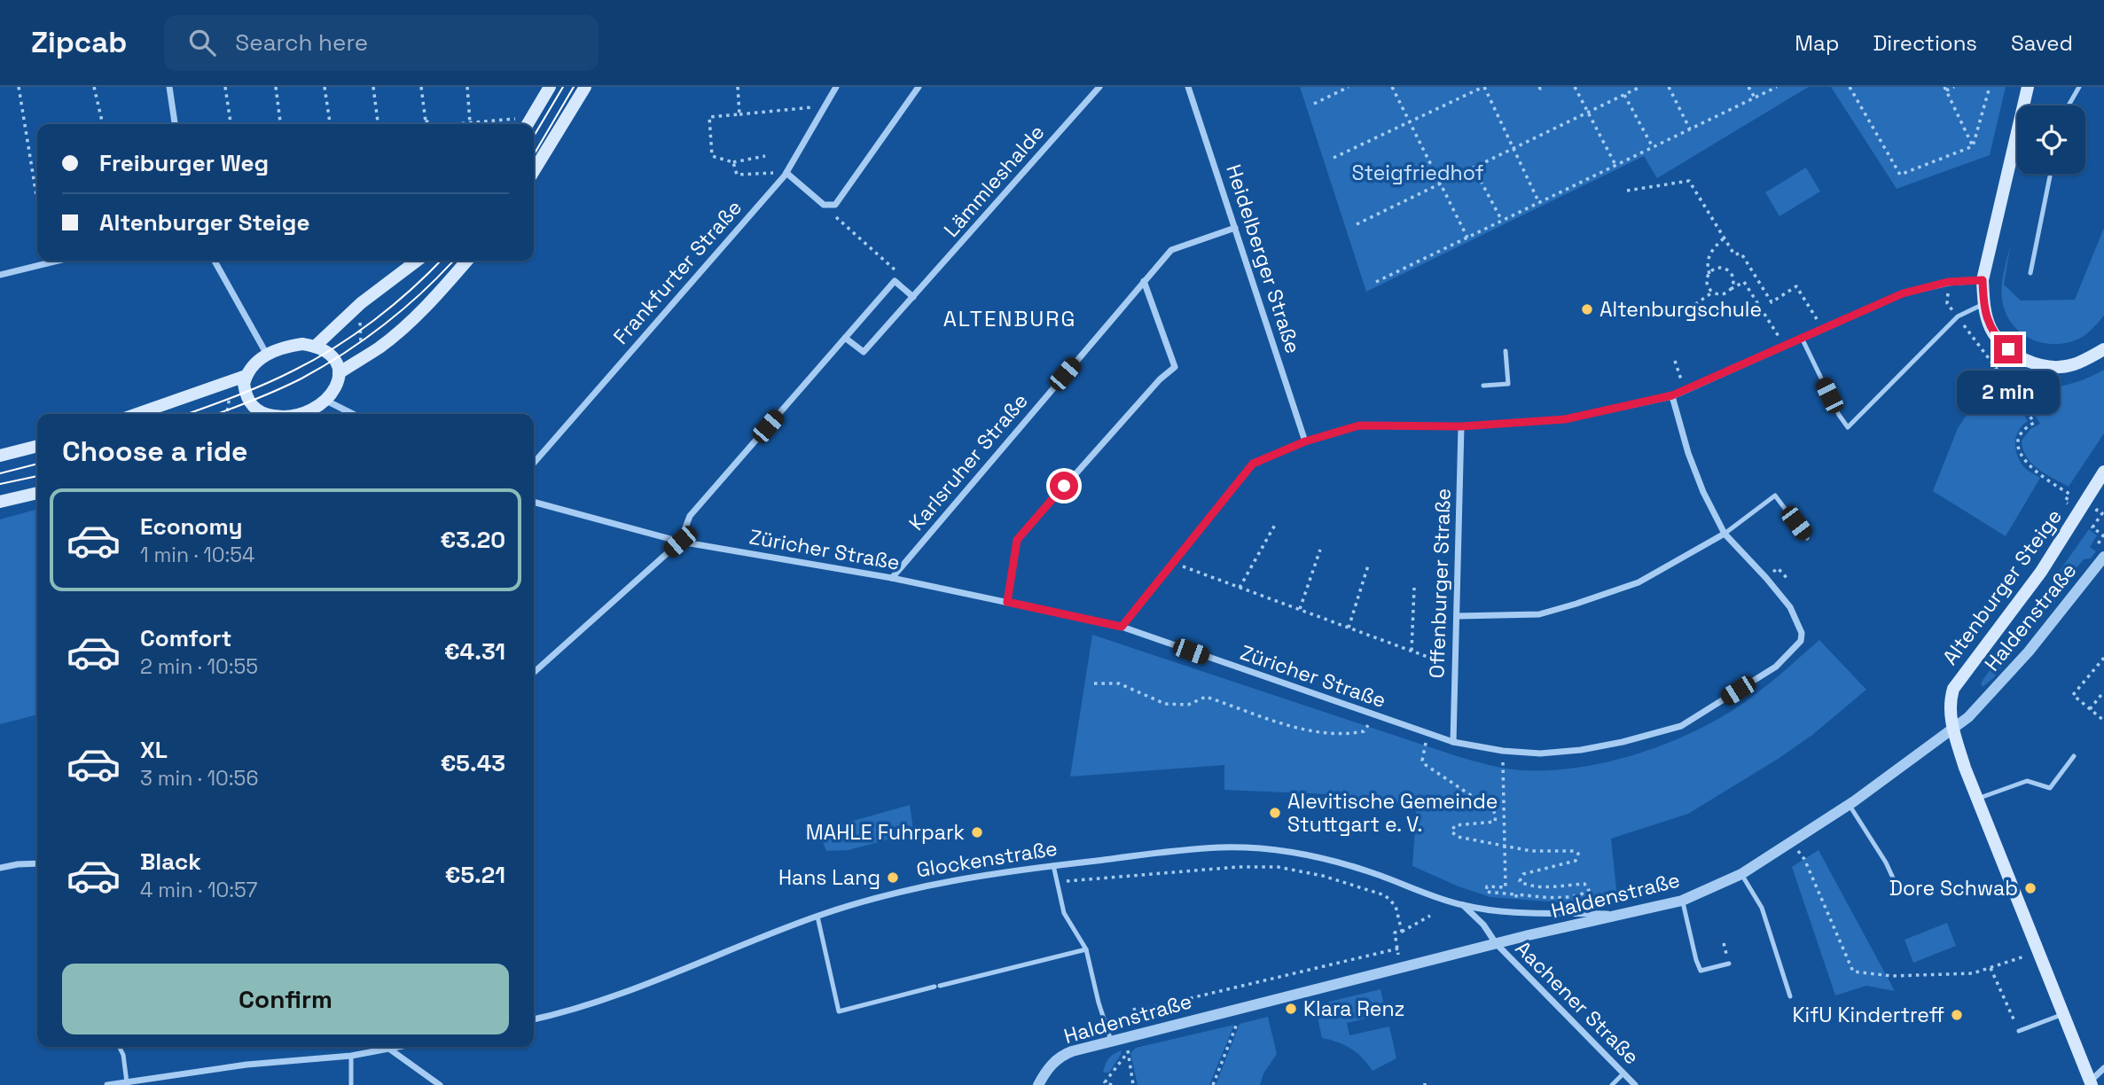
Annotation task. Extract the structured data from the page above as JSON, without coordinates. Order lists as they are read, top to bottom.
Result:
{
  "streets": {
    "main road": ["Altenburger Steige"],
    "street": [
      "Lämmleshalde",
      "Heidelberger Straße",
      "Frankfurter Straße",
      "Karlsruher Straße",
      "Züricher Straße",
      "Offenburger Straße",
      "Haldenstraße",
      "Glockenstraße",
      "Aachener Straße"
    ]
  },
  "crossings": [
    ["Heidelberger Straße", "Karlsruher Straße"],
    ["Karlsruher Straße", "Züricher Straße"],
    ["Züricher Straße", "Offenburger Straße"],
    ["Altenburger Steige", "Haldenstraße"],
    ["Haldenstraße", "Glockenstraße"],
    ["Haldenstraße", "Aachener Straße"],
    ["Glockenstraße", "Aachener Straße"]
  ],
  "districts": ["ALTENBURG"],
  "parks": ["Steigfriedhof"],
  "places": [
    "Altenburgschule",
    "Alevitische Gemeinde Stuttgart e. V.",
    "MAHLE Fuhrpark",
    "Hans Lang",
    "Dore Schwab",
    "Klara Renz",
    "KifU Kindertreff"
  ],
  "page": {
    "header": "Zipcab",
    "search": "Search here",
    "nav": ["Map", "Directions", "Saved"],
    "banner": ["Freiburger Weg", "Altenburger Steige"],
    "bubble": "2 min",
    "heading": "Choose a ride",
    "list": [
      {
        "name": "Economy",
        "note": "1 min · 10:54",
        "value": "€3.20"
      },
      {
        "name": "Comfort",
        "note": "2 min · 10:55",
        "value": "€4.31"
      },
      {
        "name": "XL",
        "note": "3 min · 10:56",
        "value": "€5.43"
      },
      {
        "name": "Black",
        "note": "4 min · 10:57",
        "value": "€5.21"
      }
    ],
    "buttons": "Confirm"
  }
}
